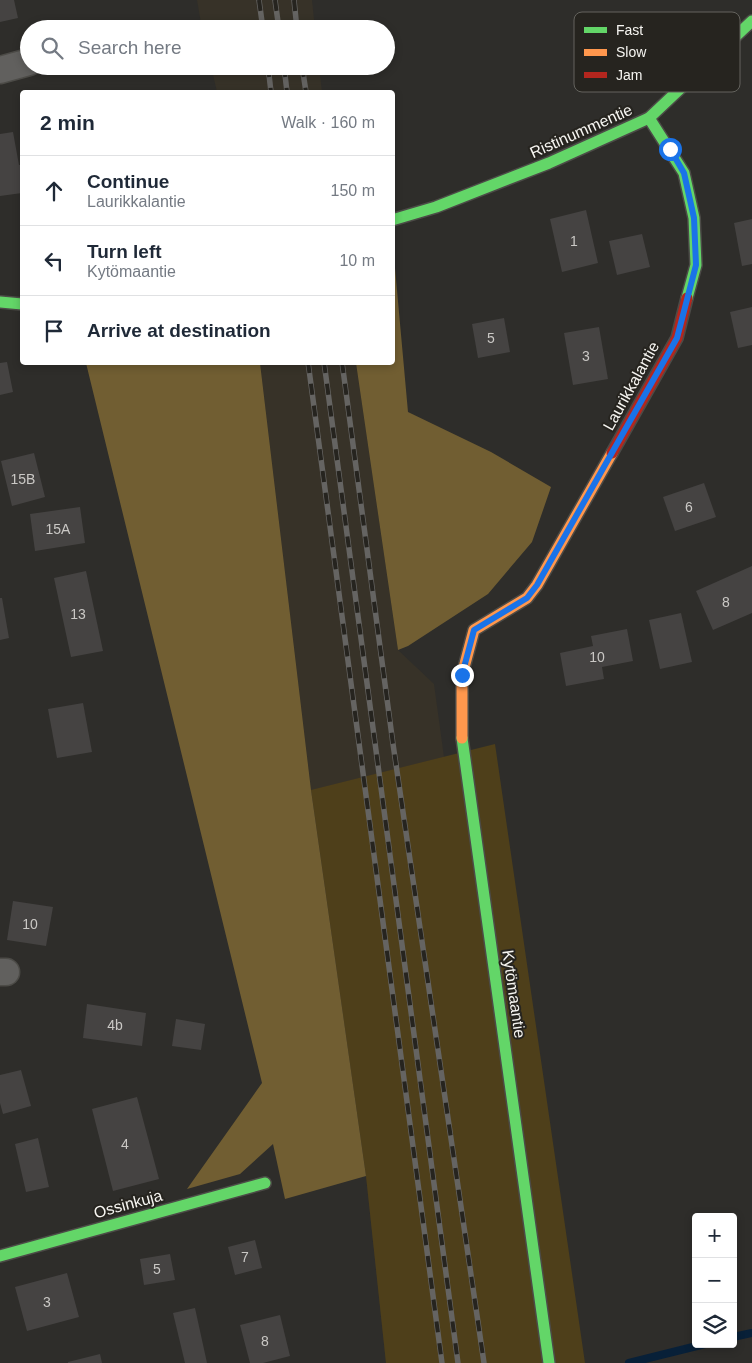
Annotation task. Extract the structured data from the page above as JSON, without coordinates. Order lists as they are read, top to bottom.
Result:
{
  "streets": {
    "street": [
      "Ristinummentie",
      "Laurikkalantie",
      "Kytömaantie",
      "Ossinkuja"
    ]
  },
  "crossings": [
    ["Ristinummentie", "Laurikkalantie"],
    ["Laurikkalantie", "Kytömaantie"]
  ],
  "house_numbers": [
    "1",
    "5",
    "3",
    "15B",
    "6",
    "15A",
    "8",
    "13",
    "10",
    "10",
    "4b",
    "4",
    "7",
    "5",
    "3",
    "8"
  ],
  "legend": ["Fast", "Slow", "Jam"],
  "page": {
    "search": "Search here",
    "heading": ["2 min", "Walk · 160 m"],
    "list": [
      ["Continue", "Laurikkalantie", "150 m"],
      ["Turn left", "Kytömaantie", "10 m"],
      "Arrive at destination"
    ],
    "map_buttons": ["+", "−"]
  }
}
